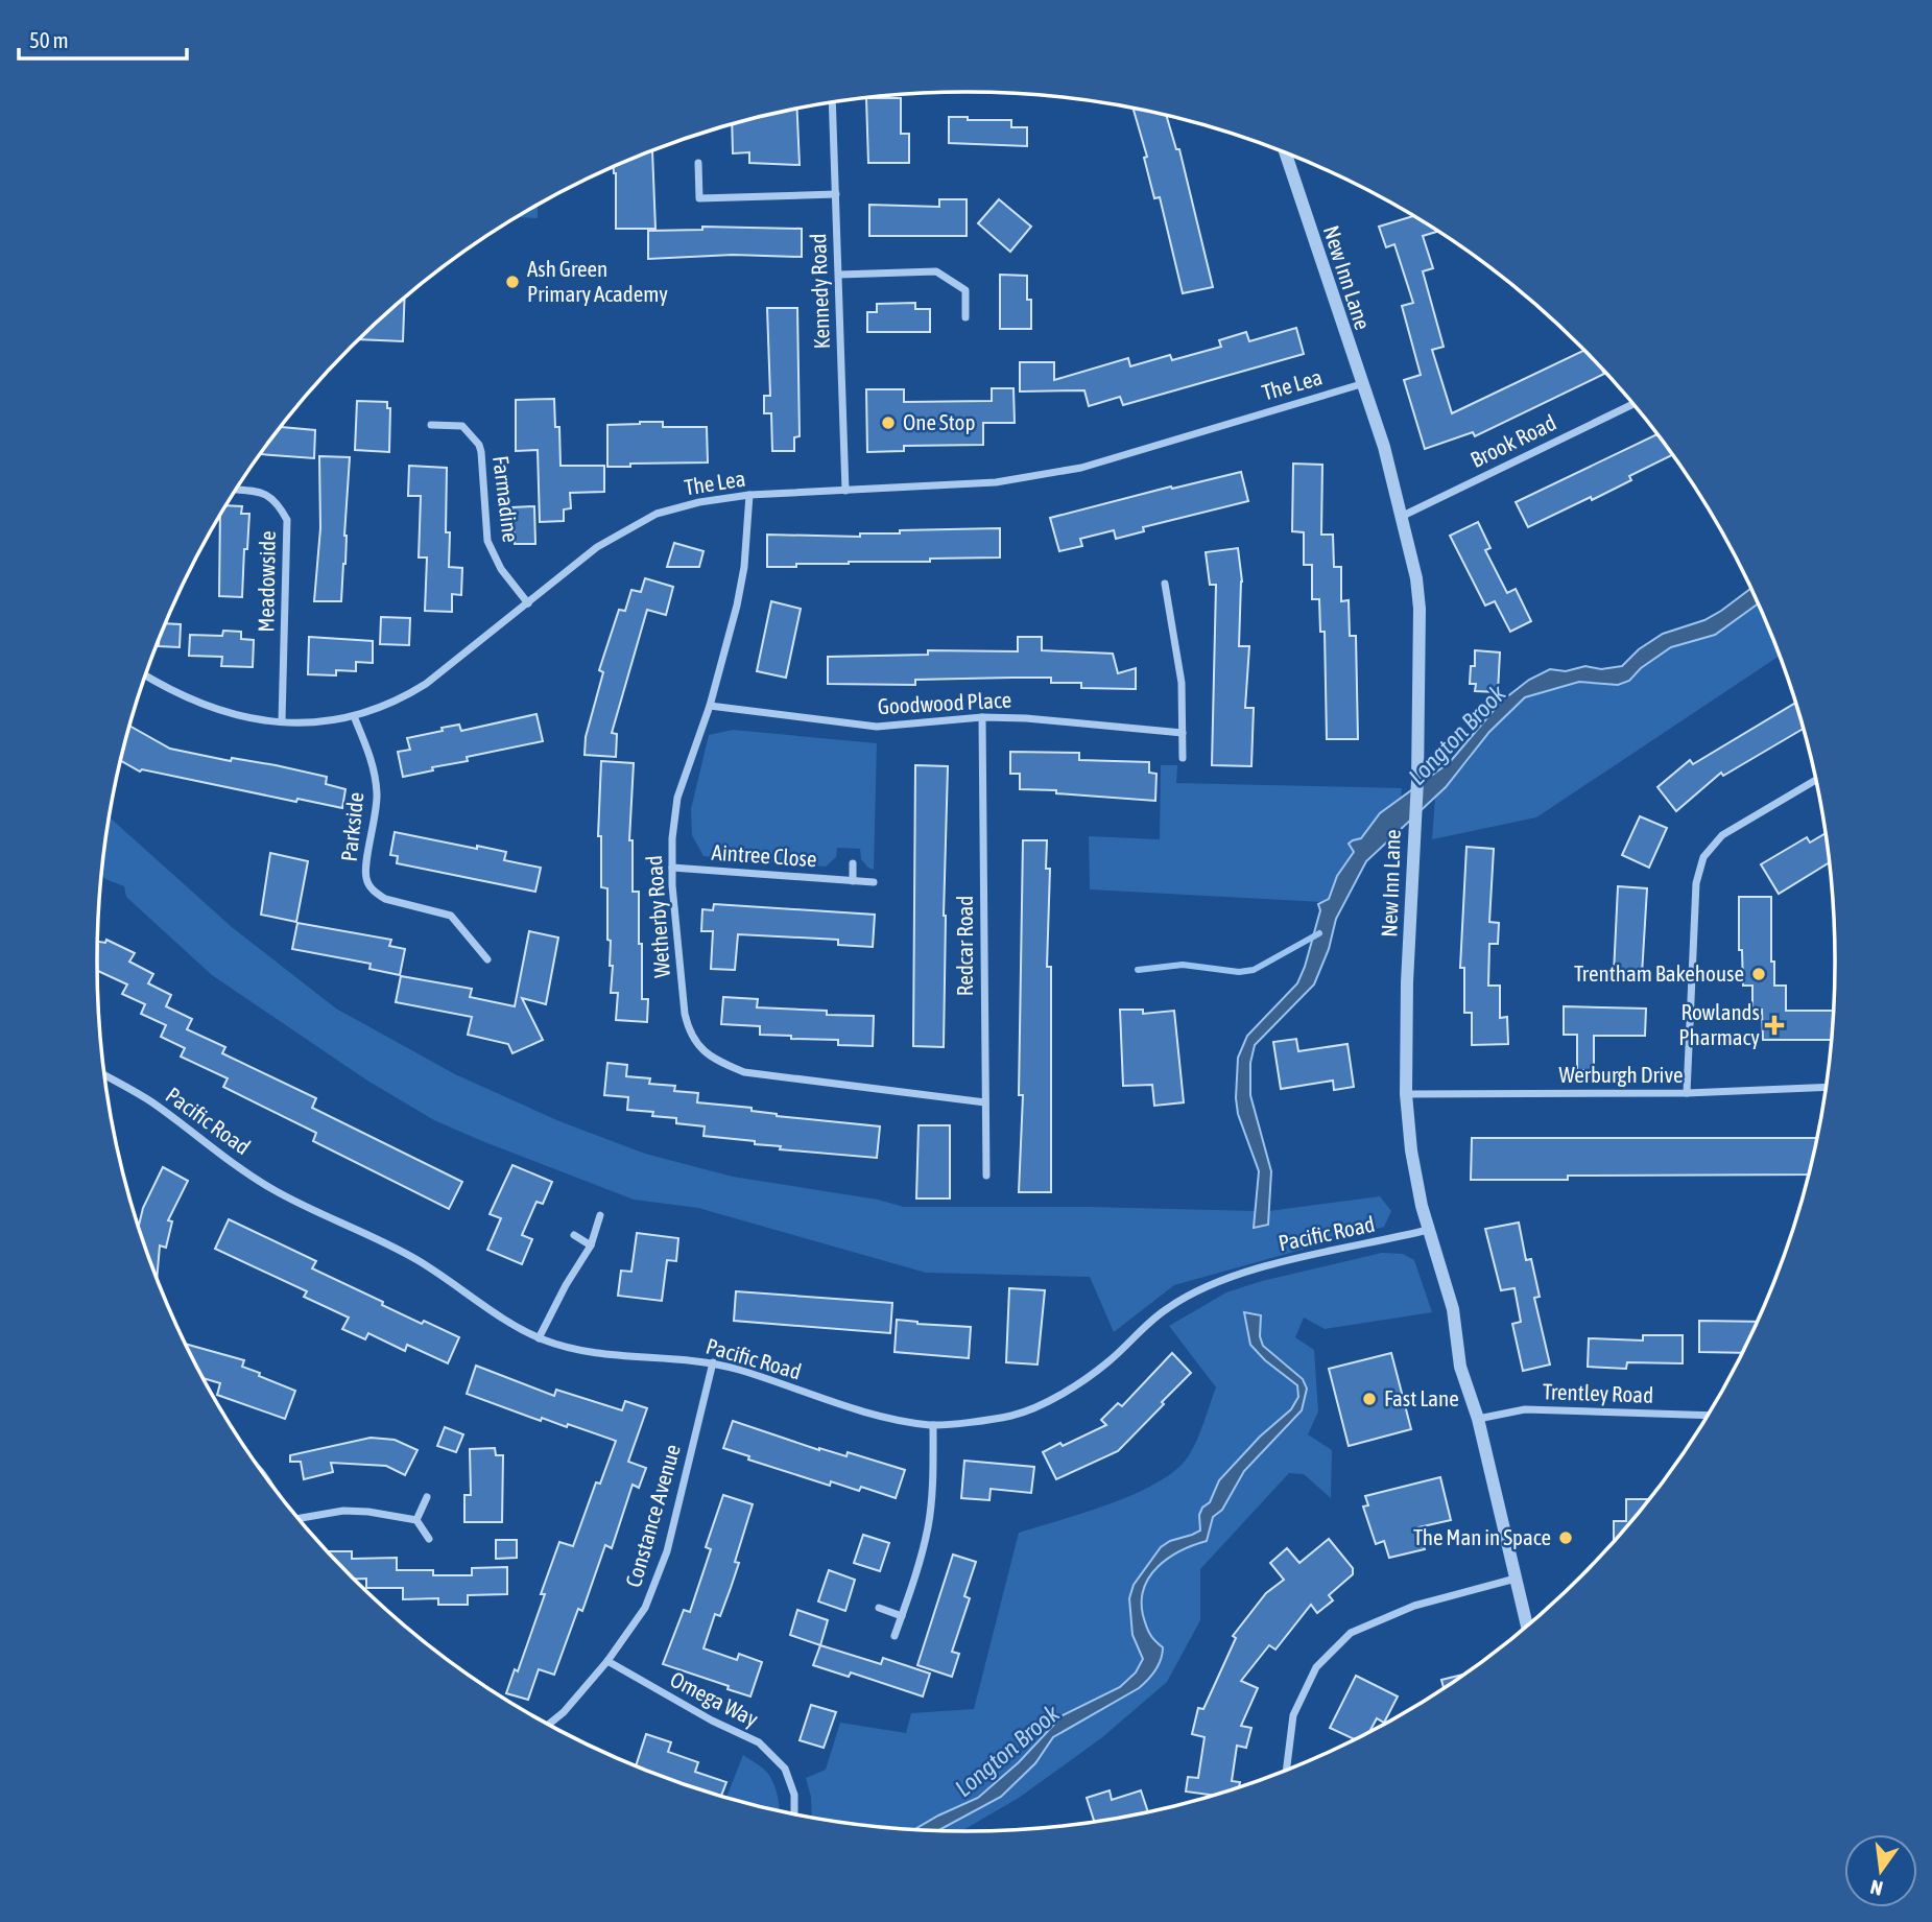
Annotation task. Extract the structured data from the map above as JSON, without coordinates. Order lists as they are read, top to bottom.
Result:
{
  "streets": {
    "street": [
      "New Inn Lane",
      "Kennedy Road",
      "The Lea",
      "Brook Road",
      "Farmadine",
      "Meadowside",
      "Goodwood Place",
      "Parkside",
      "Aintree Close",
      "Wetherby Road",
      "Redcar Road",
      "Werburgh Drive",
      "Pacific Road",
      "Trentley Road",
      "Constance Avenue",
      "Omega Way"
    ]
  },
  "crossings": [
    ["New Inn Lane", "The Lea"],
    ["New Inn Lane", "Brook Road"],
    ["New Inn Lane", "Werburgh Drive"],
    ["New Inn Lane", "Pacific Road"],
    ["New Inn Lane", "Trentley Road"],
    ["Kennedy Road", "The Lea"],
    ["The Lea", "Farmadine"],
    ["The Lea", "Meadowside"],
    ["The Lea", "Parkside"],
    ["The Lea", "Wetherby Road"],
    ["Goodwood Place", "Wetherby Road"],
    ["Goodwood Place", "Redcar Road"],
    ["Aintree Close", "Wetherby Road"],
    ["Wetherby Road", "Redcar Road"],
    ["Pacific Road", "Constance Avenue"],
    ["Constance Avenue", "Omega Way"]
  ],
  "water": ["Longton Brook"],
  "places": {
    "other": [
      "Ash Green Primary Academy",
      "One Stop",
      "Trentham Bakehouse",
      "Fast Lane",
      "The Man in Space"
    ],
    "health": ["Rowlands Pharmacy"]
  },
  "scale_bar": "50 m",
  "north": "bottom"
}
